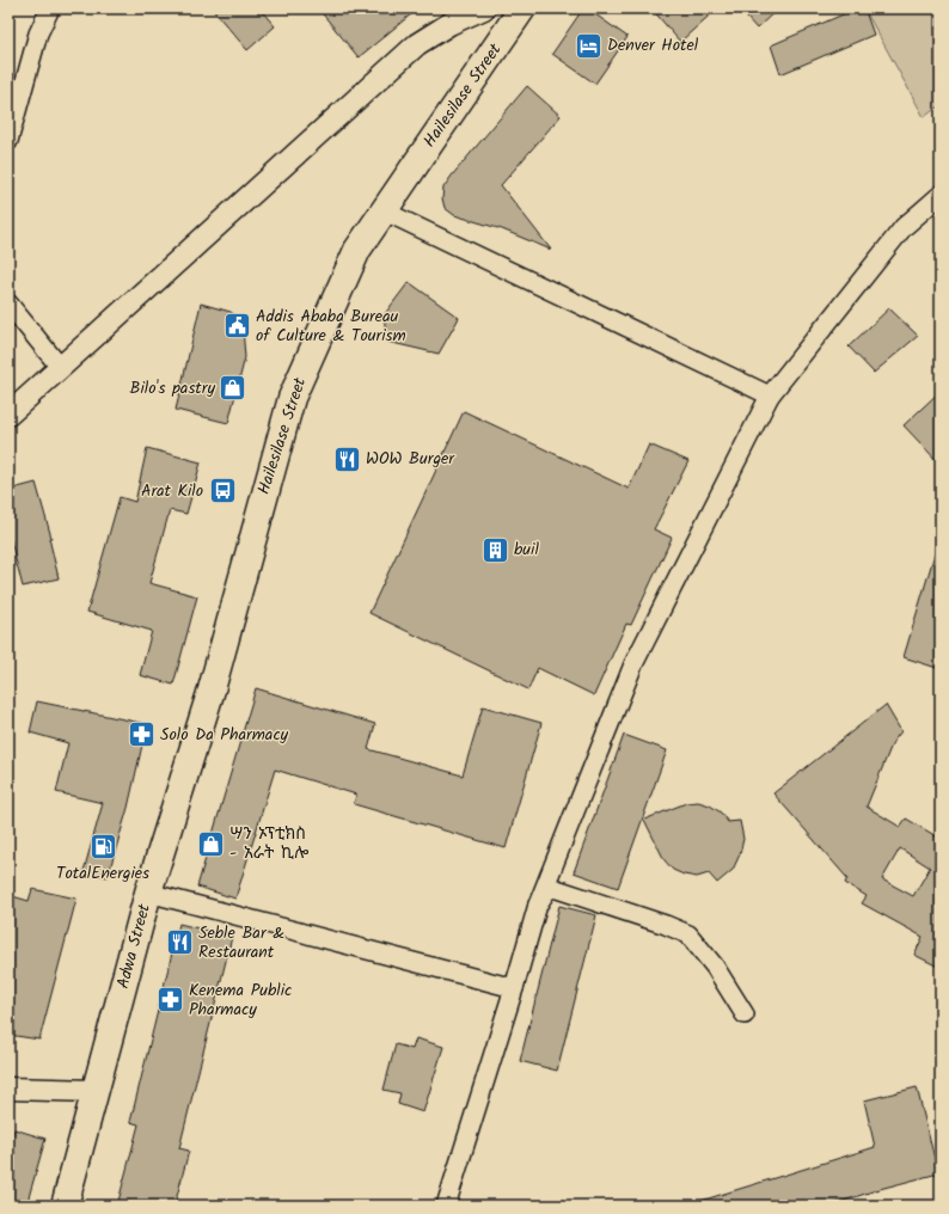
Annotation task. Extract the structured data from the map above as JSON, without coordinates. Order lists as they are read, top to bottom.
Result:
{
  "streets": {
    "main road": ["Hailesilase Street", "Adwa Street"]
  },
  "crossings": [
    ["Hailesilase Street", "Adwa Street"]
  ],
  "places": {
    "hotel": ["Denver Hotel"],
    "public building": ["Addis Ababa Bureau of Culture & Tourism"],
    "shop": ["Bilo's pastry", "ሣን ኦፕቲክስ - አራት ኪሎ"],
    "restaurant": ["WOW Burger", "Seble Bar & Restaurant"],
    "bus stop": ["Arat Kilo"],
    "building": ["buil"],
    "pharmacy": ["Solo Da Pharmacy", "Kenema Public Pharmacy"],
    "fuel station": ["TotalEnergies"]
  }
}
